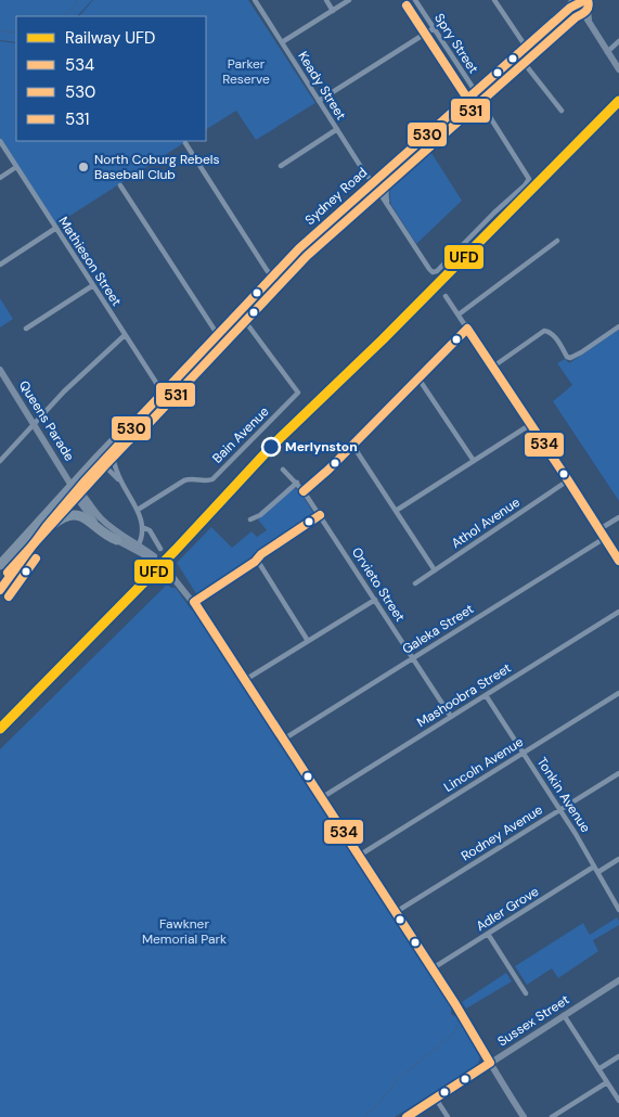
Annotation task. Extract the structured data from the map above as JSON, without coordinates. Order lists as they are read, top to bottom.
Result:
{
  "streets": {
    "highway": ["Sydney Road"],
    "main road": ["Queens Parade", "Sussex Street"],
    "street": [
      "Spry Street",
      "Keady Street",
      "Mathieson Street",
      "Bain Avenue",
      "Athol Avenue",
      "Orvieto Street",
      "Galeka Street",
      "Mashoobra Street",
      "Lincoln Avenue",
      "Tonkin Avenue",
      "Rodney Avenue",
      "Adler Grove"
    ]
  },
  "crossings": [
    ["Spry Street", "Keady Street"],
    ["Spry Street", "Sydney Road"],
    ["Keady Street", "Sydney Road"],
    ["Sydney Road", "Mathieson Street"],
    ["Sydney Road", "Queens Parade"],
    ["Sydney Road", "Bain Avenue"],
    ["Orvieto Street", "Galeka Street"],
    ["Orvieto Street", "Mashoobra Street"],
    ["Mashoobra Street", "Tonkin Avenue"],
    ["Lincoln Avenue", "Tonkin Avenue"],
    ["Tonkin Avenue", "Rodney Avenue"],
    ["Tonkin Avenue", "Adler Grove"]
  ],
  "parks": ["Parker Reserve", "Fawkner Memorial Park"],
  "places": ["North Coburg Rebels Baseball Club", "Merlynston"],
  "lines": [
    "transit line 530",
    "transit line 531",
    "rail line UFD",
    "transit line 534"
  ],
  "legend": [
    "Railway UFD",
    "534",
    "530",
    "531"
  ]
}
